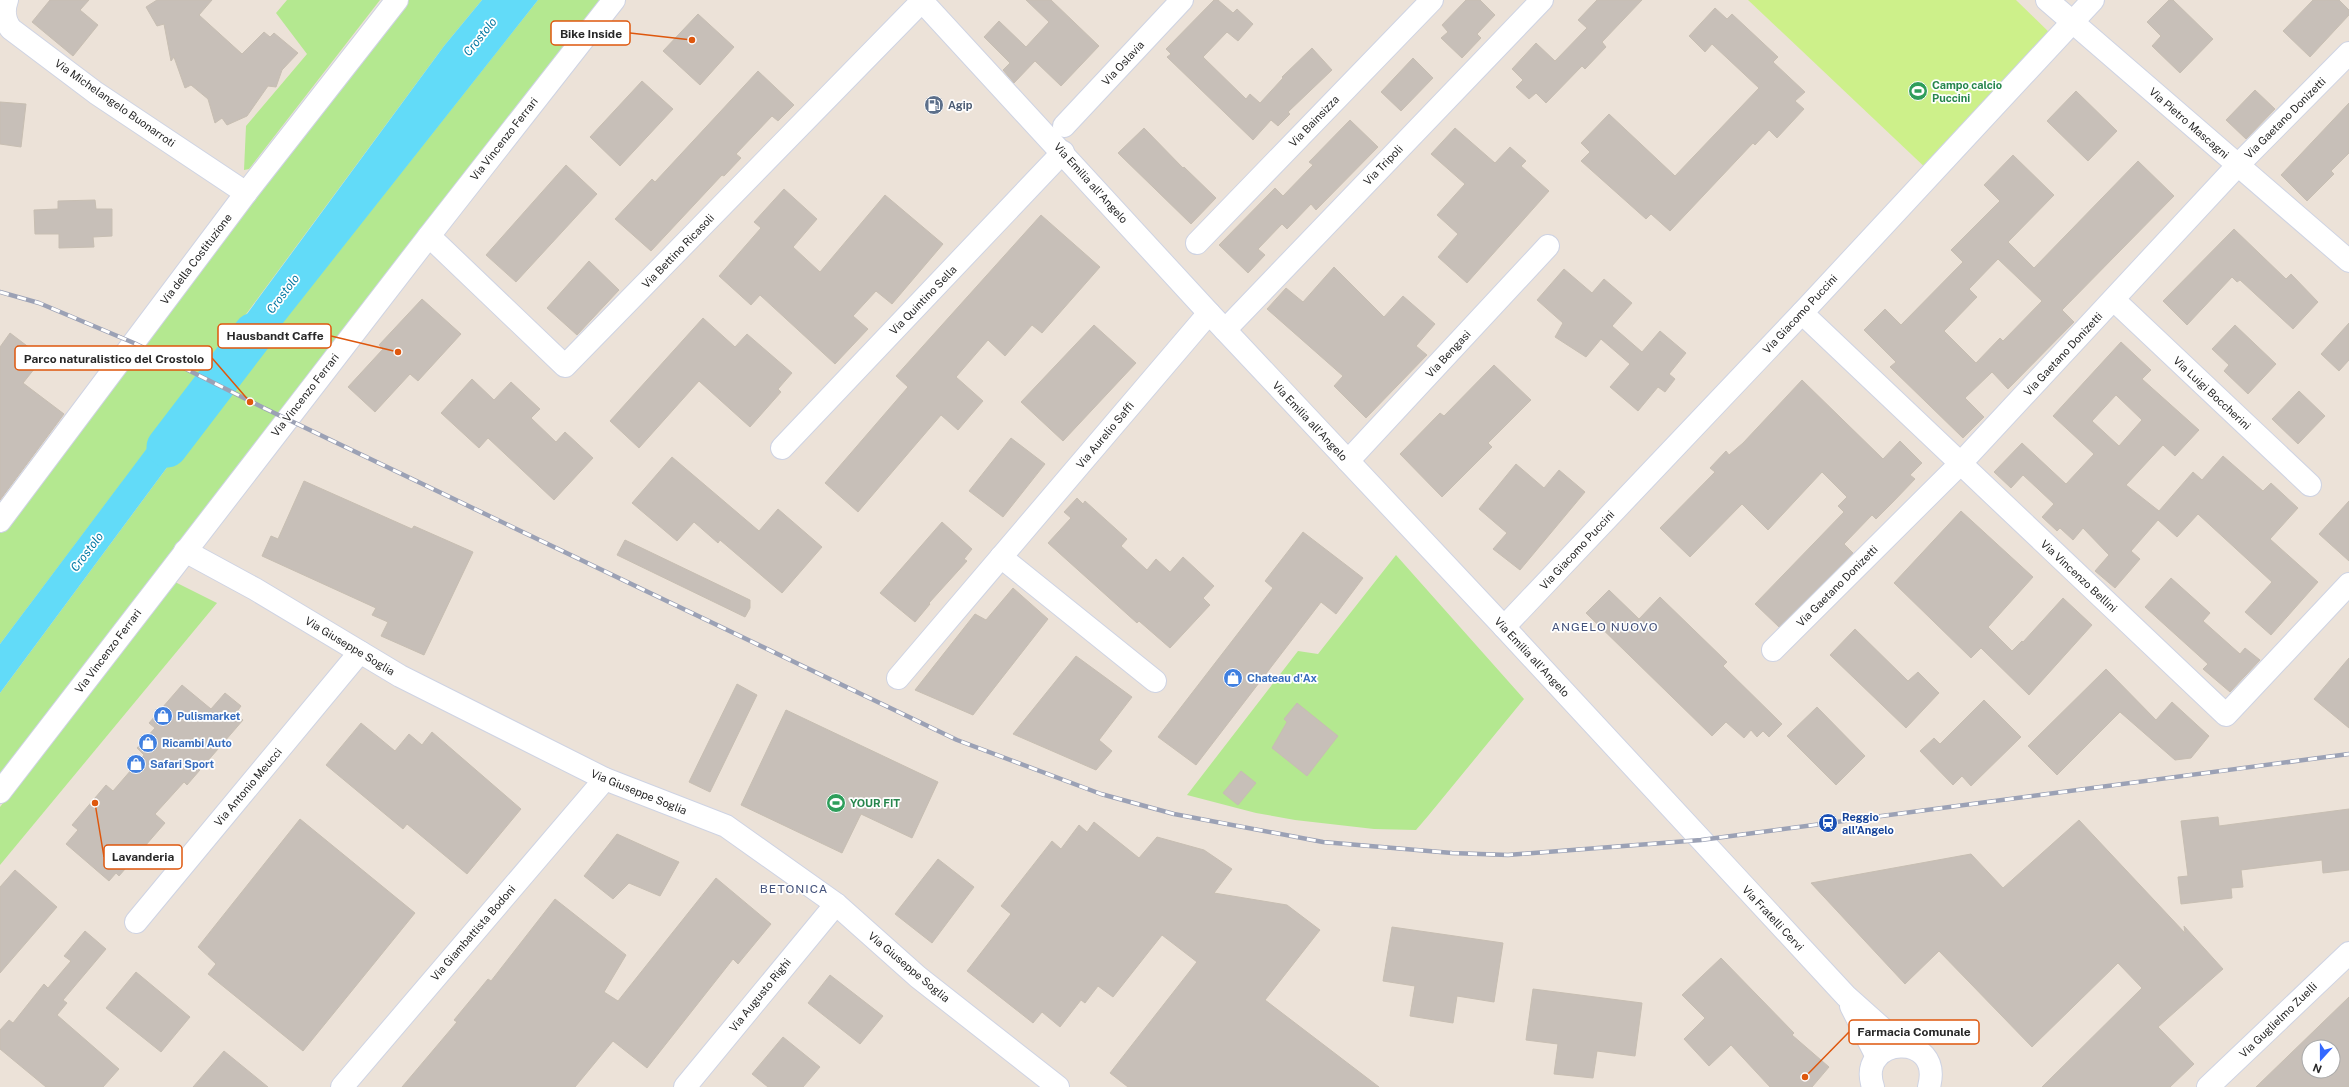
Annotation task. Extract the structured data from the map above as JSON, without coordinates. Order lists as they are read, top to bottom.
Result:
{
  "streets": {
    "street": [
      "Via Oslavia",
      "Via Michelangelo Buonarroti",
      "Via Gaetano Donizetti",
      "Via Bainsizza",
      "Via Pietro Mascagni",
      "Via Vincenzo Ferrari",
      "Via Tripoli",
      "Via Emilia all'Angelo",
      "Via Bettino Ricasoli",
      "Via della Costituzione",
      "Via Quintino Sella",
      "Via Giacomo Puccini",
      "Via Bengasi",
      "Via Luigi Boccherini",
      "Via Aurelio Saffi",
      "Via Vincenzo Bellini",
      "Via Giuseppe Soglia",
      "Via Antonio Meucci",
      "Via Fratelli Cervi",
      "Via Giambattista Bodoni",
      "Via Augusto Righi",
      "Via Guglielmo Zuelli"
    ]
  },
  "crossings": [
    ["Via Michelangelo Buonarroti", "Via della Costituzione"],
    ["Via Gaetano Donizetti", "Via Pietro Mascagni"],
    ["Via Gaetano Donizetti", "Via Luigi Boccherini"],
    ["Via Gaetano Donizetti", "Via Vincenzo Bellini"],
    ["Via Pietro Mascagni", "Via Giacomo Puccini"],
    ["Via Vincenzo Ferrari", "Via Bettino Ricasoli"],
    ["Via Vincenzo Ferrari", "Via Giuseppe Soglia"],
    ["Via Tripoli", "Via Emilia all'Angelo"],
    ["Via Emilia all'Angelo", "Via Bettino Ricasoli"],
    ["Via Emilia all'Angelo", "Via Quintino Sella"],
    ["Via Emilia all'Angelo", "Via Giacomo Puccini"],
    ["Via Emilia all'Angelo", "Via Bengasi"],
    ["Via Emilia all'Angelo", "Via Aurelio Saffi"],
    ["Via Emilia all'Angelo", "Via Fratelli Cervi"],
    ["Via Giacomo Puccini", "Via Vincenzo Bellini"],
    ["Via Giuseppe Soglia", "Via Antonio Meucci"],
    ["Via Giuseppe Soglia", "Via Giambattista Bodoni"],
    ["Via Giuseppe Soglia", "Via Augusto Righi"]
  ],
  "districts": ["ANGELO NUOVO", "BETONICA"],
  "water": ["Crostolo"],
  "places": {
    "other": [
      "Bike Inside",
      "Hausbandt Caffe",
      "Parco naturalistico del Crostolo",
      "Lavanderia",
      "Farmacia Comunale"
    ],
    "sports": ["Campo calcio Puccini", "YOUR FIT"],
    "fuel station": ["Agip"],
    "shop": [
      "Chateau d'Ax",
      "Pulismarket",
      "Ricambi Auto",
      "Safari Sport"
    ],
    "station": ["Reggio all’Angelo"]
  },
  "north": "bottom"
}
